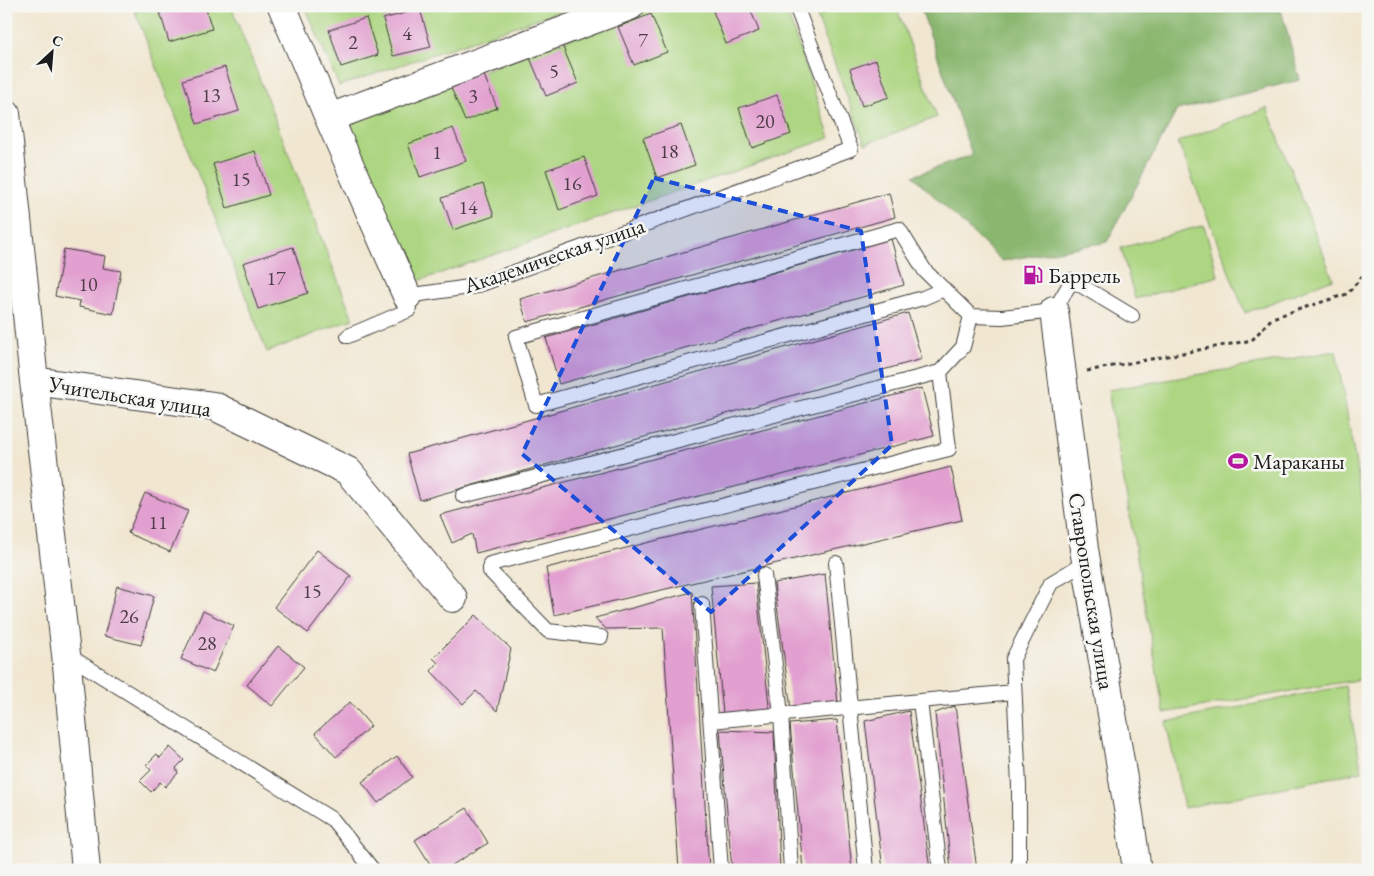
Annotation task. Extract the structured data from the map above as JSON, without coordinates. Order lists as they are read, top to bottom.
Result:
{
  "streets": {
    "street": ["Учительская улица", "Ставропольская улица"],
    "lane": ["Академическая улица"]
  },
  "places": {
    "fuel station": ["Баррель"],
    "sports": ["Мараканы"]
  },
  "house_numbers": [
    "4",
    "7",
    "2",
    "5",
    "13",
    "3",
    "20",
    "18",
    "1",
    "15",
    "16",
    "14",
    "17",
    "10",
    "11",
    "15",
    "26",
    "28"
  ],
  "north": "top right"
}
